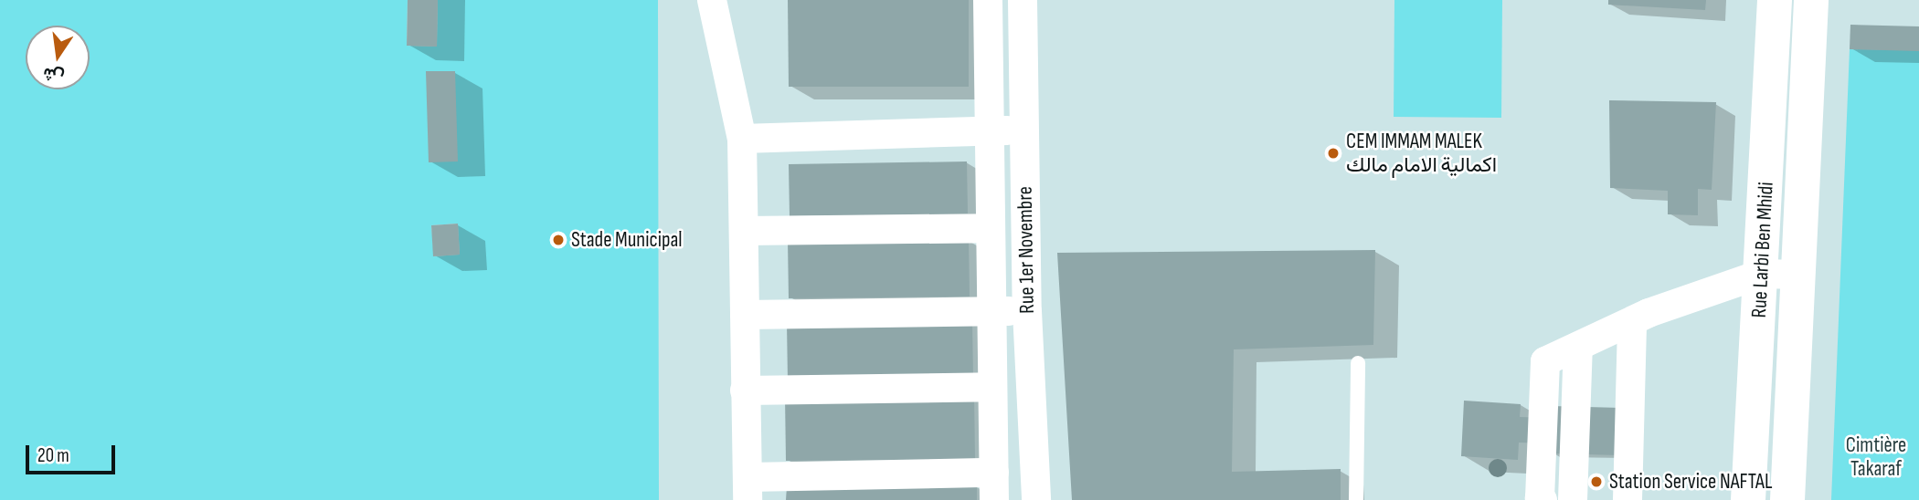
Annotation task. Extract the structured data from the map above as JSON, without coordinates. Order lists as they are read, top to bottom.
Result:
{
  "streets": {
    "street": ["Rue 1er Novembre", "Rue Larbi Ben Mhidi"]
  },
  "parks": ["Cimtière Takaraf"],
  "places": ["CEM IMMAM MALEK اكمالية الامام مالك", "Stade Municipal", "Station Service NAFTAL"],
  "scale_bar": "20 m",
  "north": "bottom"
}
